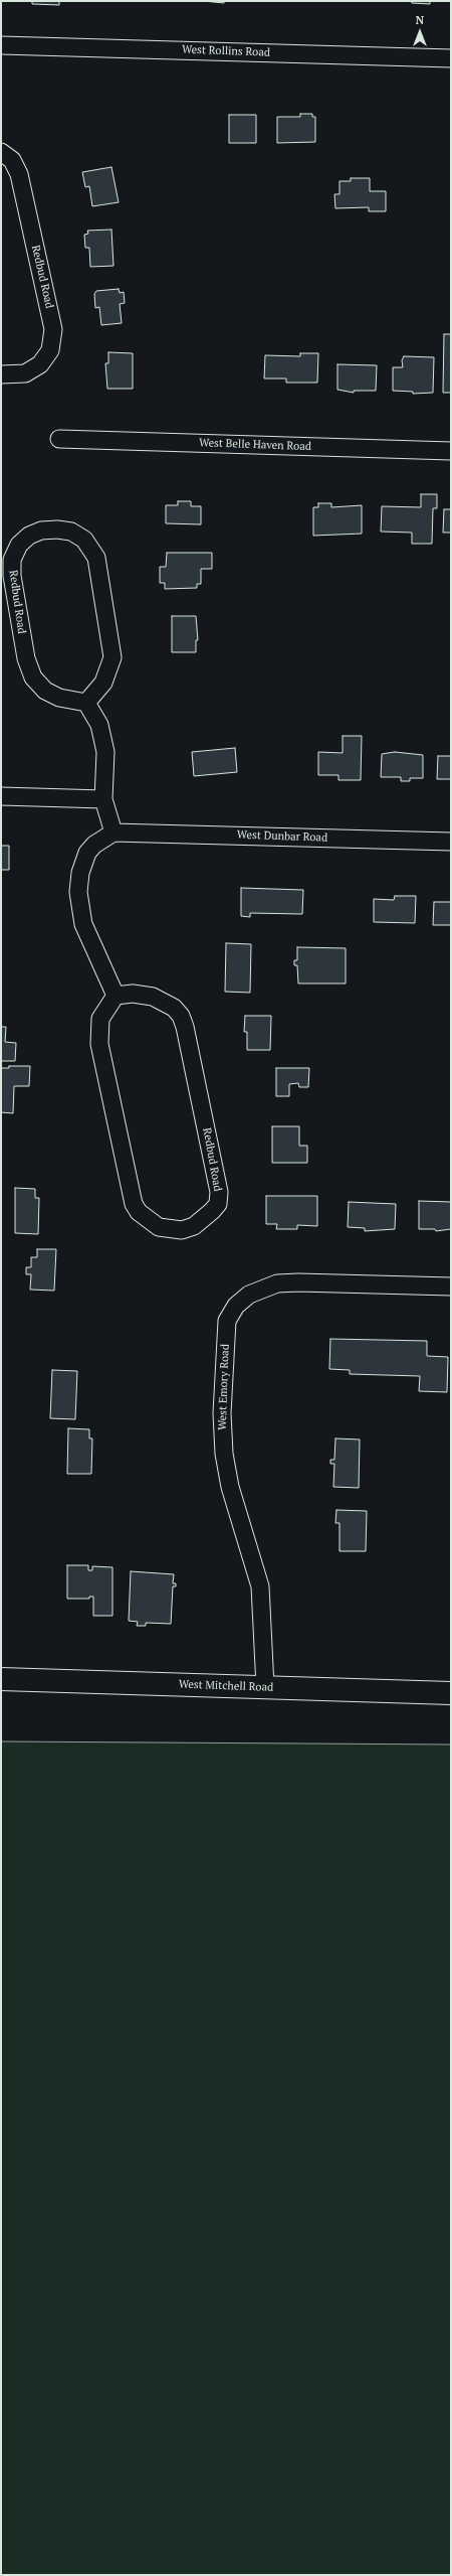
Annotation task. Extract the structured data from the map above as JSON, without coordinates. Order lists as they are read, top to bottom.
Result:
{
  "streets": {
    "main road": ["West Mitchell Road"],
    "street": [
      "West Rollins Road",
      "Redbud Road",
      "West Belle Haven Road",
      "West Dunbar Road",
      "West Emory Road"
    ]
  },
  "crossings": [
    ["West Emory Road", "West Mitchell Road"]
  ],
  "north": "top"
}
